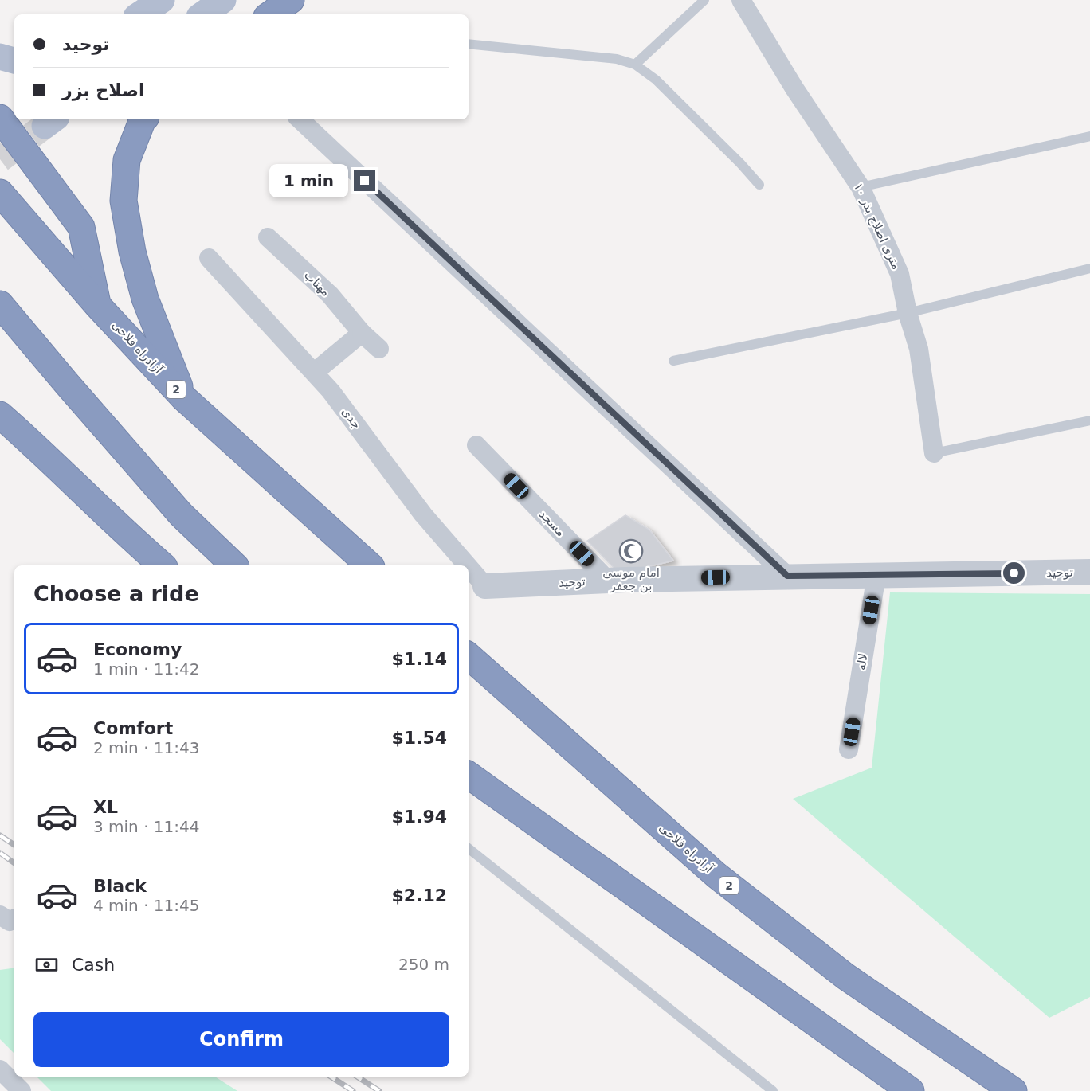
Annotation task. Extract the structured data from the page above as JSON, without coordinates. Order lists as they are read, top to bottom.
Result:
{
  "streets": {
    "highway": ["آزادراه فلاحی", "2"],
    "street": [
      "۱۰ متری اصلاح بذر",
      "مهتاب",
      "جدی",
      "مسجد",
      "توحید",
      "لاله"
    ]
  },
  "crossings": [
    ["جدی", "توحید"],
    ["مسجد", "توحید"],
    ["توحید", "لاله"]
  ],
  "places": {
    "mosque": ["امام موسی بن جعفر"]
  },
  "page": {
    "banner": ["توحید", "اصلاح بزر"],
    "bubble": "1 min",
    "heading": "Choose a ride",
    "list": [
      {
        "name": "Economy",
        "note": "1 min · 11:42",
        "value": "$1.14"
      },
      {
        "name": "Comfort",
        "note": "2 min · 11:43",
        "value": "$1.54"
      },
      {
        "name": "XL",
        "note": "3 min · 11:44",
        "value": "$1.94"
      },
      {
        "name": "Black",
        "note": "4 min · 11:45",
        "value": "$2.12"
      }
    ],
    "pay": ["Cash", "250 m"],
    "buttons": "Confirm"
  }
}
